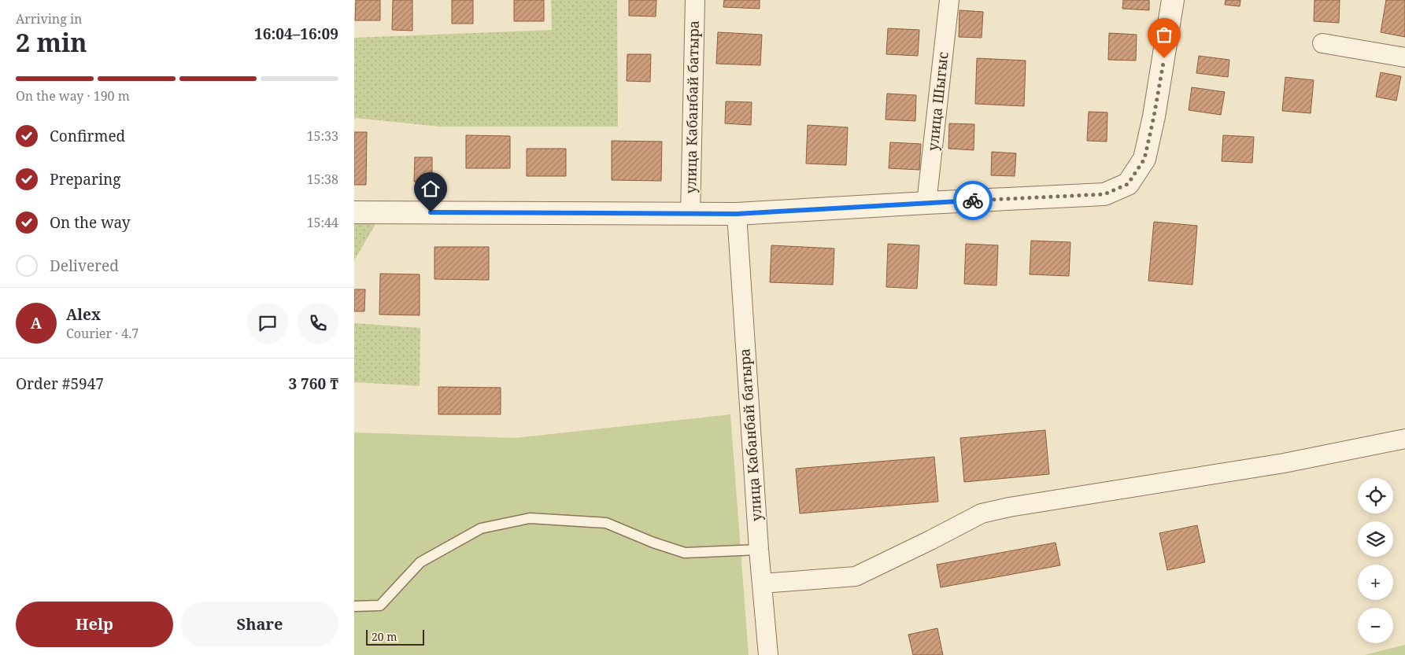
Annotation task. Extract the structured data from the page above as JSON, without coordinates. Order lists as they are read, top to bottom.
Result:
{
  "streets": {
    "street": ["улица Шыгыс", "улица Кабанбай батыра"]
  },
  "scale_bar": "20 m",
  "page": {
    "heading": ["2 min", "Arriving in", "16:04–16:09"],
    "panel": [
      "Alex",
      "Courier · 4.7",
      "Order #5947",
      "3 760 ₸"
    ],
    "bar": "On the way · 190 m",
    "list": [
      ["Confirmed", "15:33"],
      ["Preparing", "15:38"],
      ["On the way", "15:44"],
      "Delivered"
    ],
    "round": "A",
    "map_buttons": ["+", "−"],
    "buttons": ["Help", "Share"],
    "scale": "20 m"
  }
}
